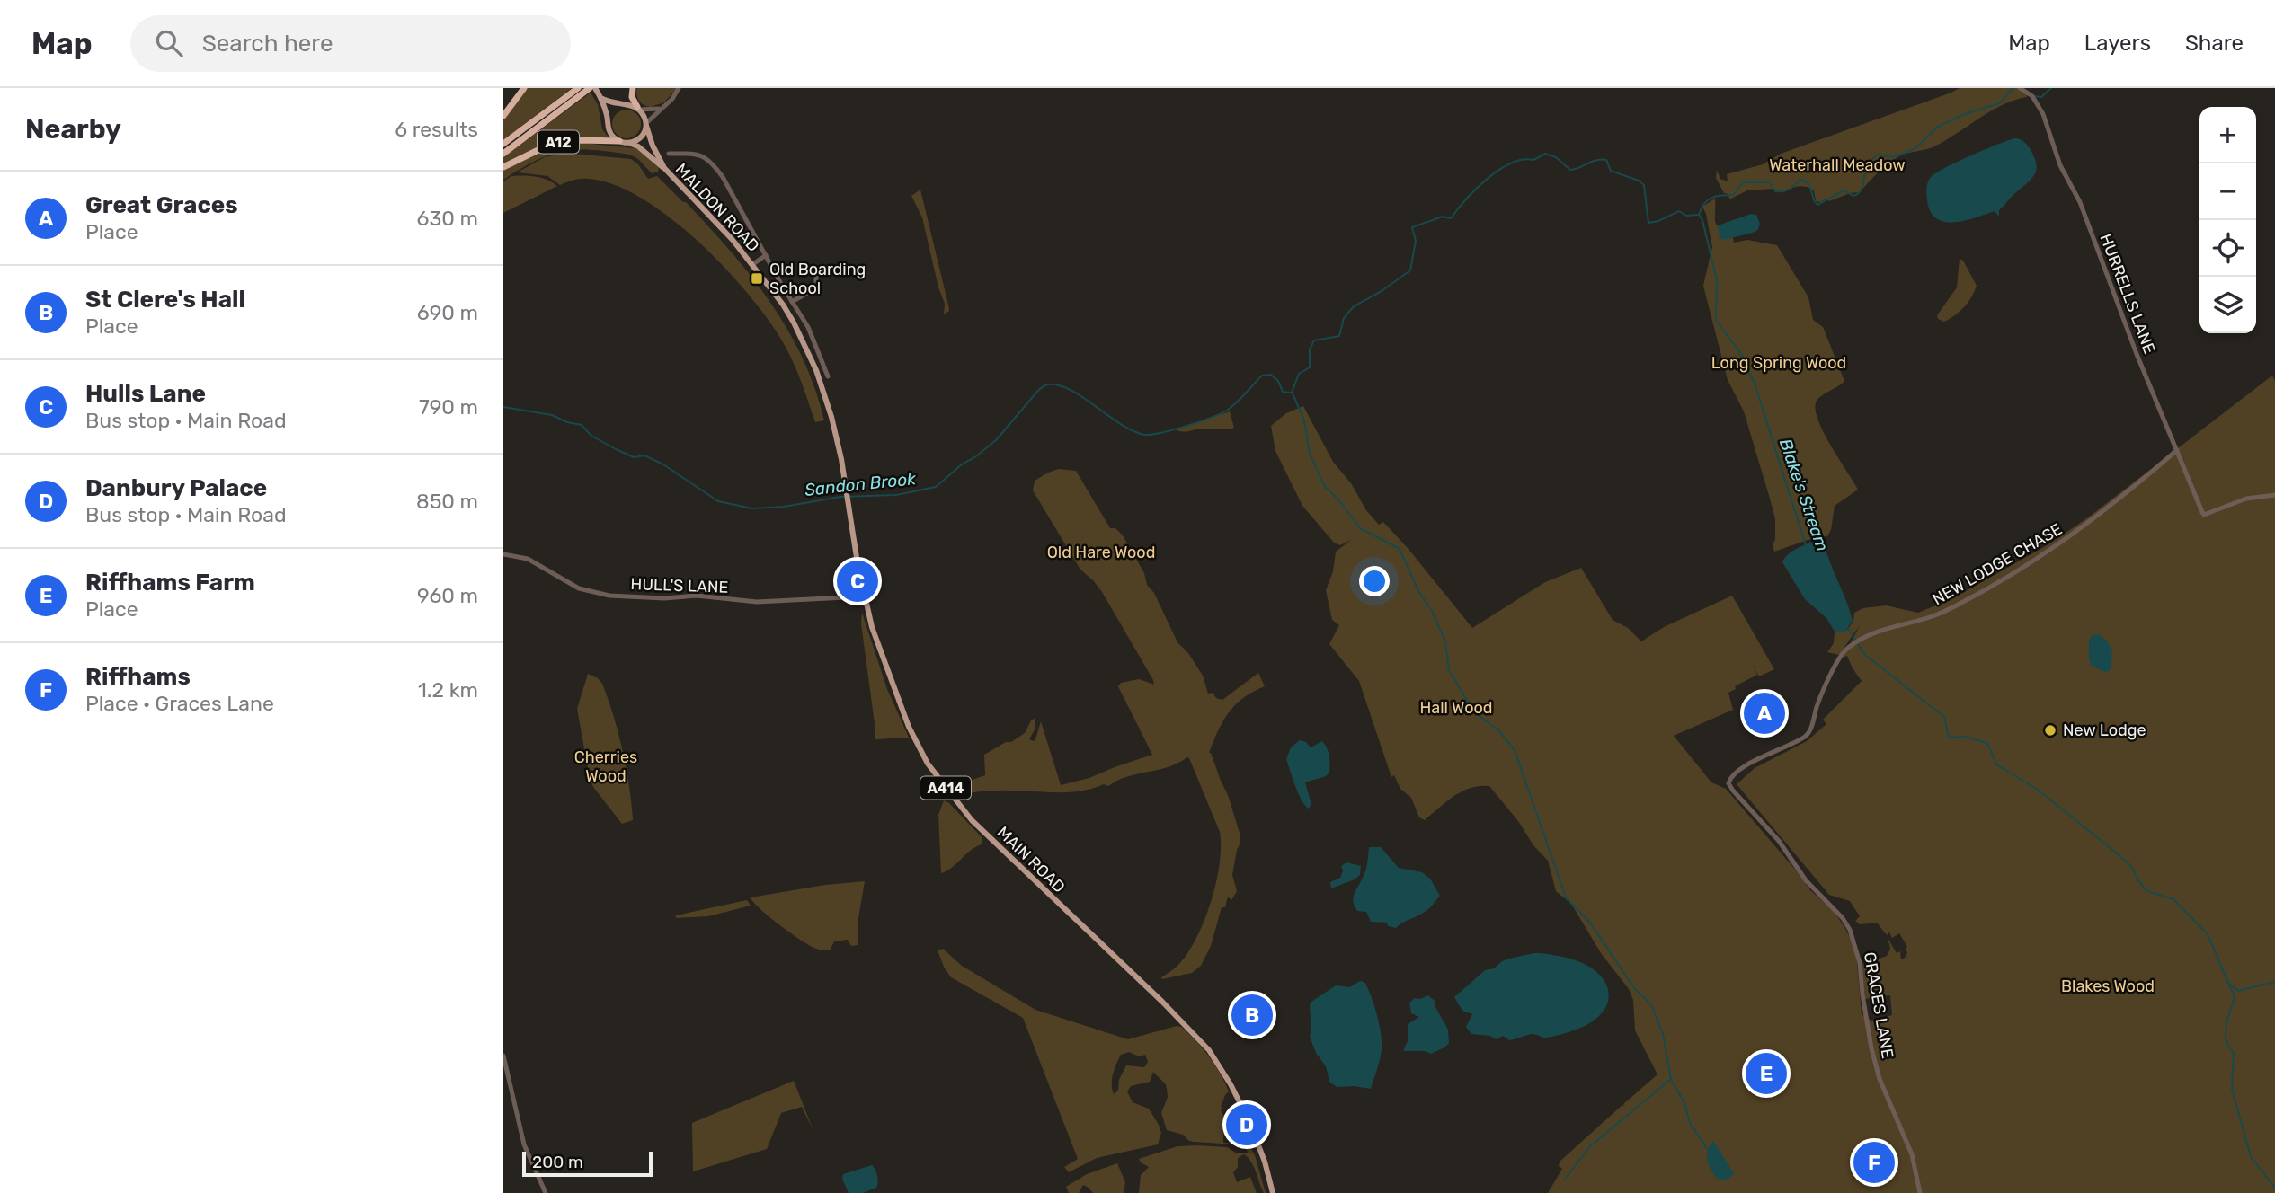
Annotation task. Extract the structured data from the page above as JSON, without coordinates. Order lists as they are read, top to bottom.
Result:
{
  "streets": {
    "highway": ["A12"],
    "main road": ["MALDON ROAD", "A414", "MAIN ROAD"],
    "street": [
      "HURRELLS LANE",
      "NEW LODGE CHASE",
      "HULL'S LANE",
      "GRACES LANE"
    ]
  },
  "crossings": [
    ["A12", "MALDON ROAD"],
    ["MALDON ROAD", "MAIN ROAD"],
    ["HURRELLS LANE", "NEW LODGE CHASE"],
    ["NEW LODGE CHASE", "GRACES LANE"],
    ["HULL'S LANE", "MAIN ROAD"]
  ],
  "water": ["Sandon Brook", "Blake's Stream"],
  "parks": [
    "Waterhall Meadow",
    "Long Spring Wood",
    "Old Hare Wood",
    "Hall Wood",
    "Cherries Wood",
    "Blakes Wood"
  ],
  "places": {
    "transit": ["Old Boarding School"],
    "other": ["New Lodge"]
  },
  "scale_bar": "200 m",
  "page": {
    "header": "Map",
    "search": "Search here",
    "nav": ["Map", "Layers", "Share"],
    "heading": ["Nearby", "6 results"],
    "map_buttons": ["+", "−"],
    "list": [
      {
        "mark": "A",
        "name": "Great Graces",
        "note": "Place",
        "value": "630 m"
      },
      {
        "mark": "B",
        "name": "St Clere's Hall",
        "note": "Place",
        "value": "690 m"
      },
      {
        "mark": "C",
        "name": "Hulls Lane",
        "note": "Bus stop · Main Road",
        "value": "790 m"
      },
      {
        "mark": "D",
        "name": "Danbury Palace",
        "note": "Bus stop · Main Road",
        "value": "850 m"
      },
      {
        "mark": "E",
        "name": "Riffhams Farm",
        "note": "Place",
        "value": "960 m"
      },
      {
        "mark": "F",
        "name": "Riffhams",
        "note": "Place · Graces Lane",
        "value": "1.2 km"
      }
    ],
    "pins": [
      "C",
      "A",
      "B",
      "E",
      "D",
      "F"
    ],
    "scale": "200 m"
  }
}
